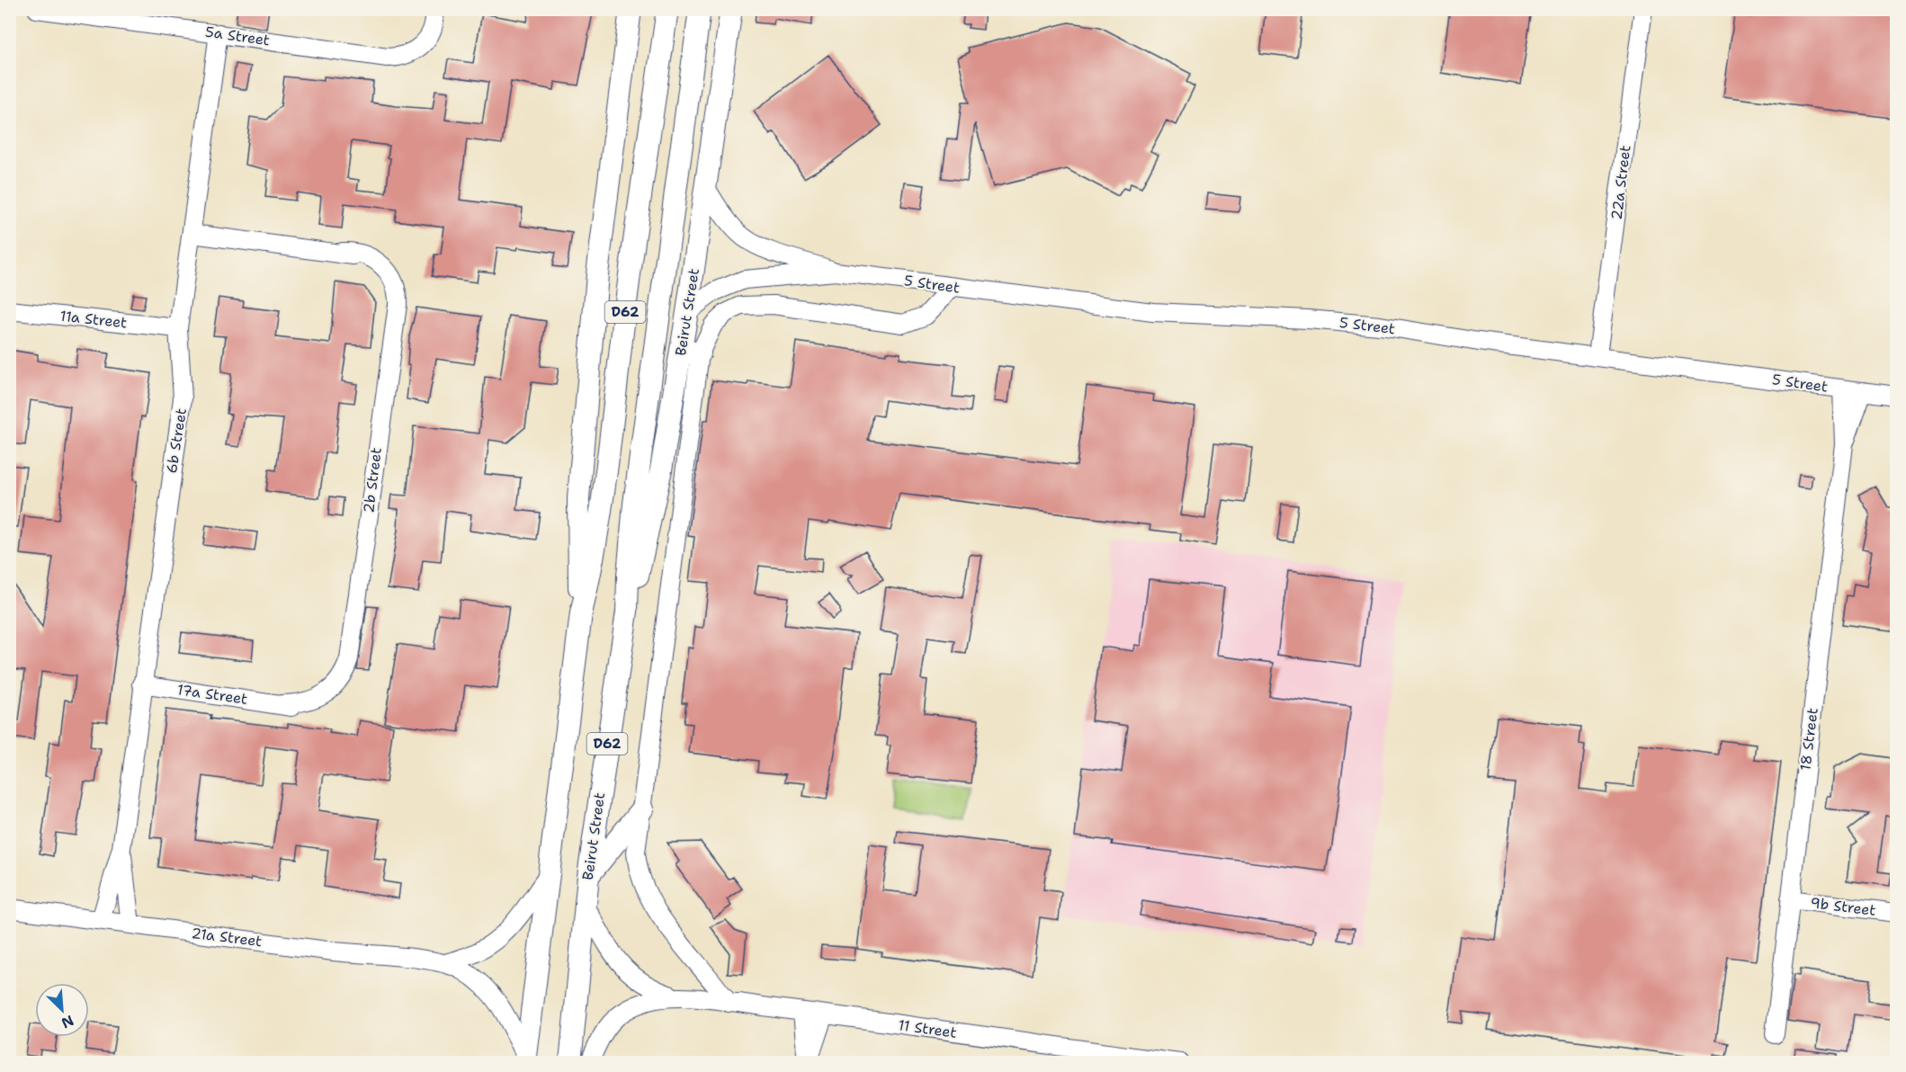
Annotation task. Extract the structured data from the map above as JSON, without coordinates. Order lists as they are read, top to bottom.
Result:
{
  "streets": {
    "main road": ["D62", "Beirut Street"],
    "street": [
      "5a Street",
      "22a Street",
      "5 Street",
      "11a Street",
      "6b Street",
      "2b Street",
      "17a Street",
      "18 Street",
      "9b Street",
      "21a Street",
      "11 Street"
    ]
  },
  "crossings": [
    ["5a Street", "6b Street"],
    ["22a Street", "5 Street"],
    ["5 Street", "Beirut Street"],
    ["5 Street", "18 Street"],
    ["D62", "21a Street"],
    ["Beirut Street", "11 Street"],
    ["11a Street", "6b Street"],
    ["6b Street", "2b Street"],
    ["6b Street", "17a Street"],
    ["6b Street", "21a Street"],
    ["2b Street", "17a Street"],
    ["18 Street", "9b Street"]
  ],
  "north": "bottom right"
}
